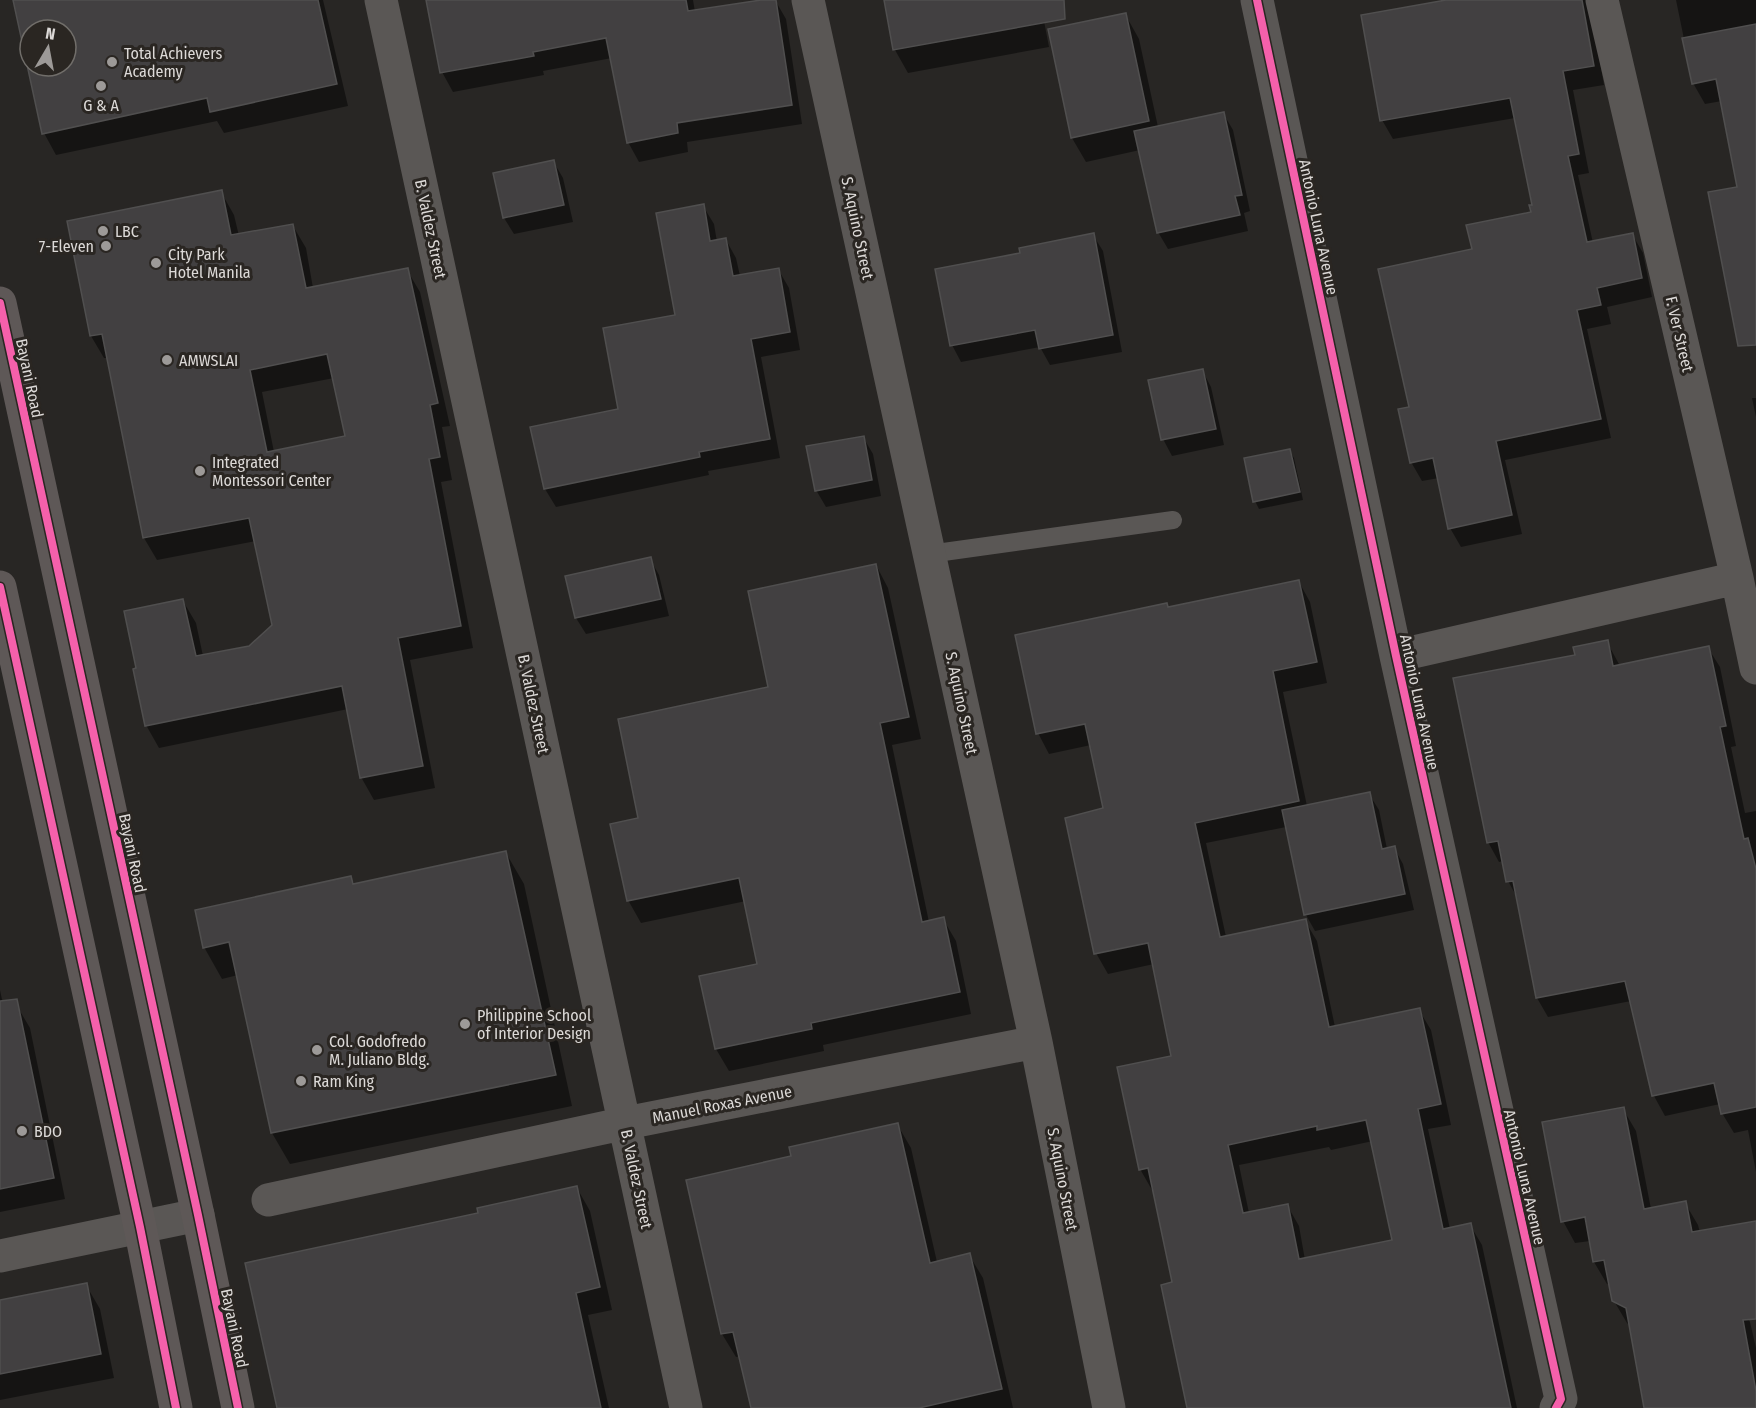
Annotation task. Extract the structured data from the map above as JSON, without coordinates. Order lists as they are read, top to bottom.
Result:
{
  "streets": {
    "main road": ["Bayani Road"],
    "street": [
      "Antonio Luna Avenue",
      "S. Aquino Street",
      "B. Valdez Street",
      "F. Ver Street",
      "Manuel Roxas Avenue"
    ]
  },
  "crossings": [
    ["S. Aquino Street", "Manuel Roxas Avenue"],
    ["B. Valdez Street", "Manuel Roxas Avenue"]
  ],
  "places": [
    "Total Achievers Academy",
    "G & A",
    "LBC",
    "7-Eleven",
    "City Park Hotel Manila",
    "AMWSLAI",
    "Integrated Montessori Center",
    "Philippine School of Interior Design",
    "Col. Godofredo M. Juliano Bldg.",
    "Ram King",
    "BDO"
  ],
  "north": "top"
}
